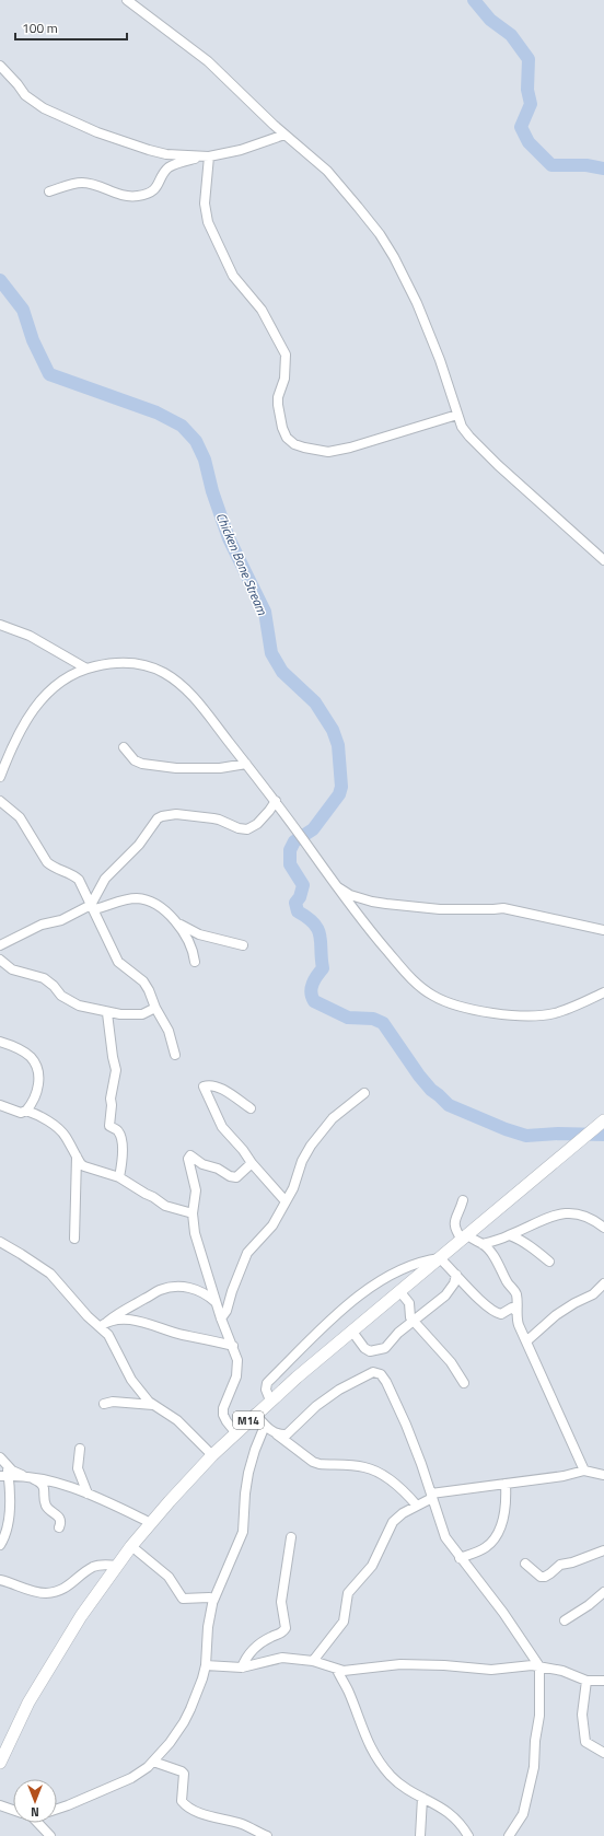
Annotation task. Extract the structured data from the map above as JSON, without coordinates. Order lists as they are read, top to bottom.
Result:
{
  "streets": {
    "highway": ["M14"]
  },
  "water": ["Chicken Bone Stream"],
  "scale_bar": "100 m",
  "north": "bottom"
}
